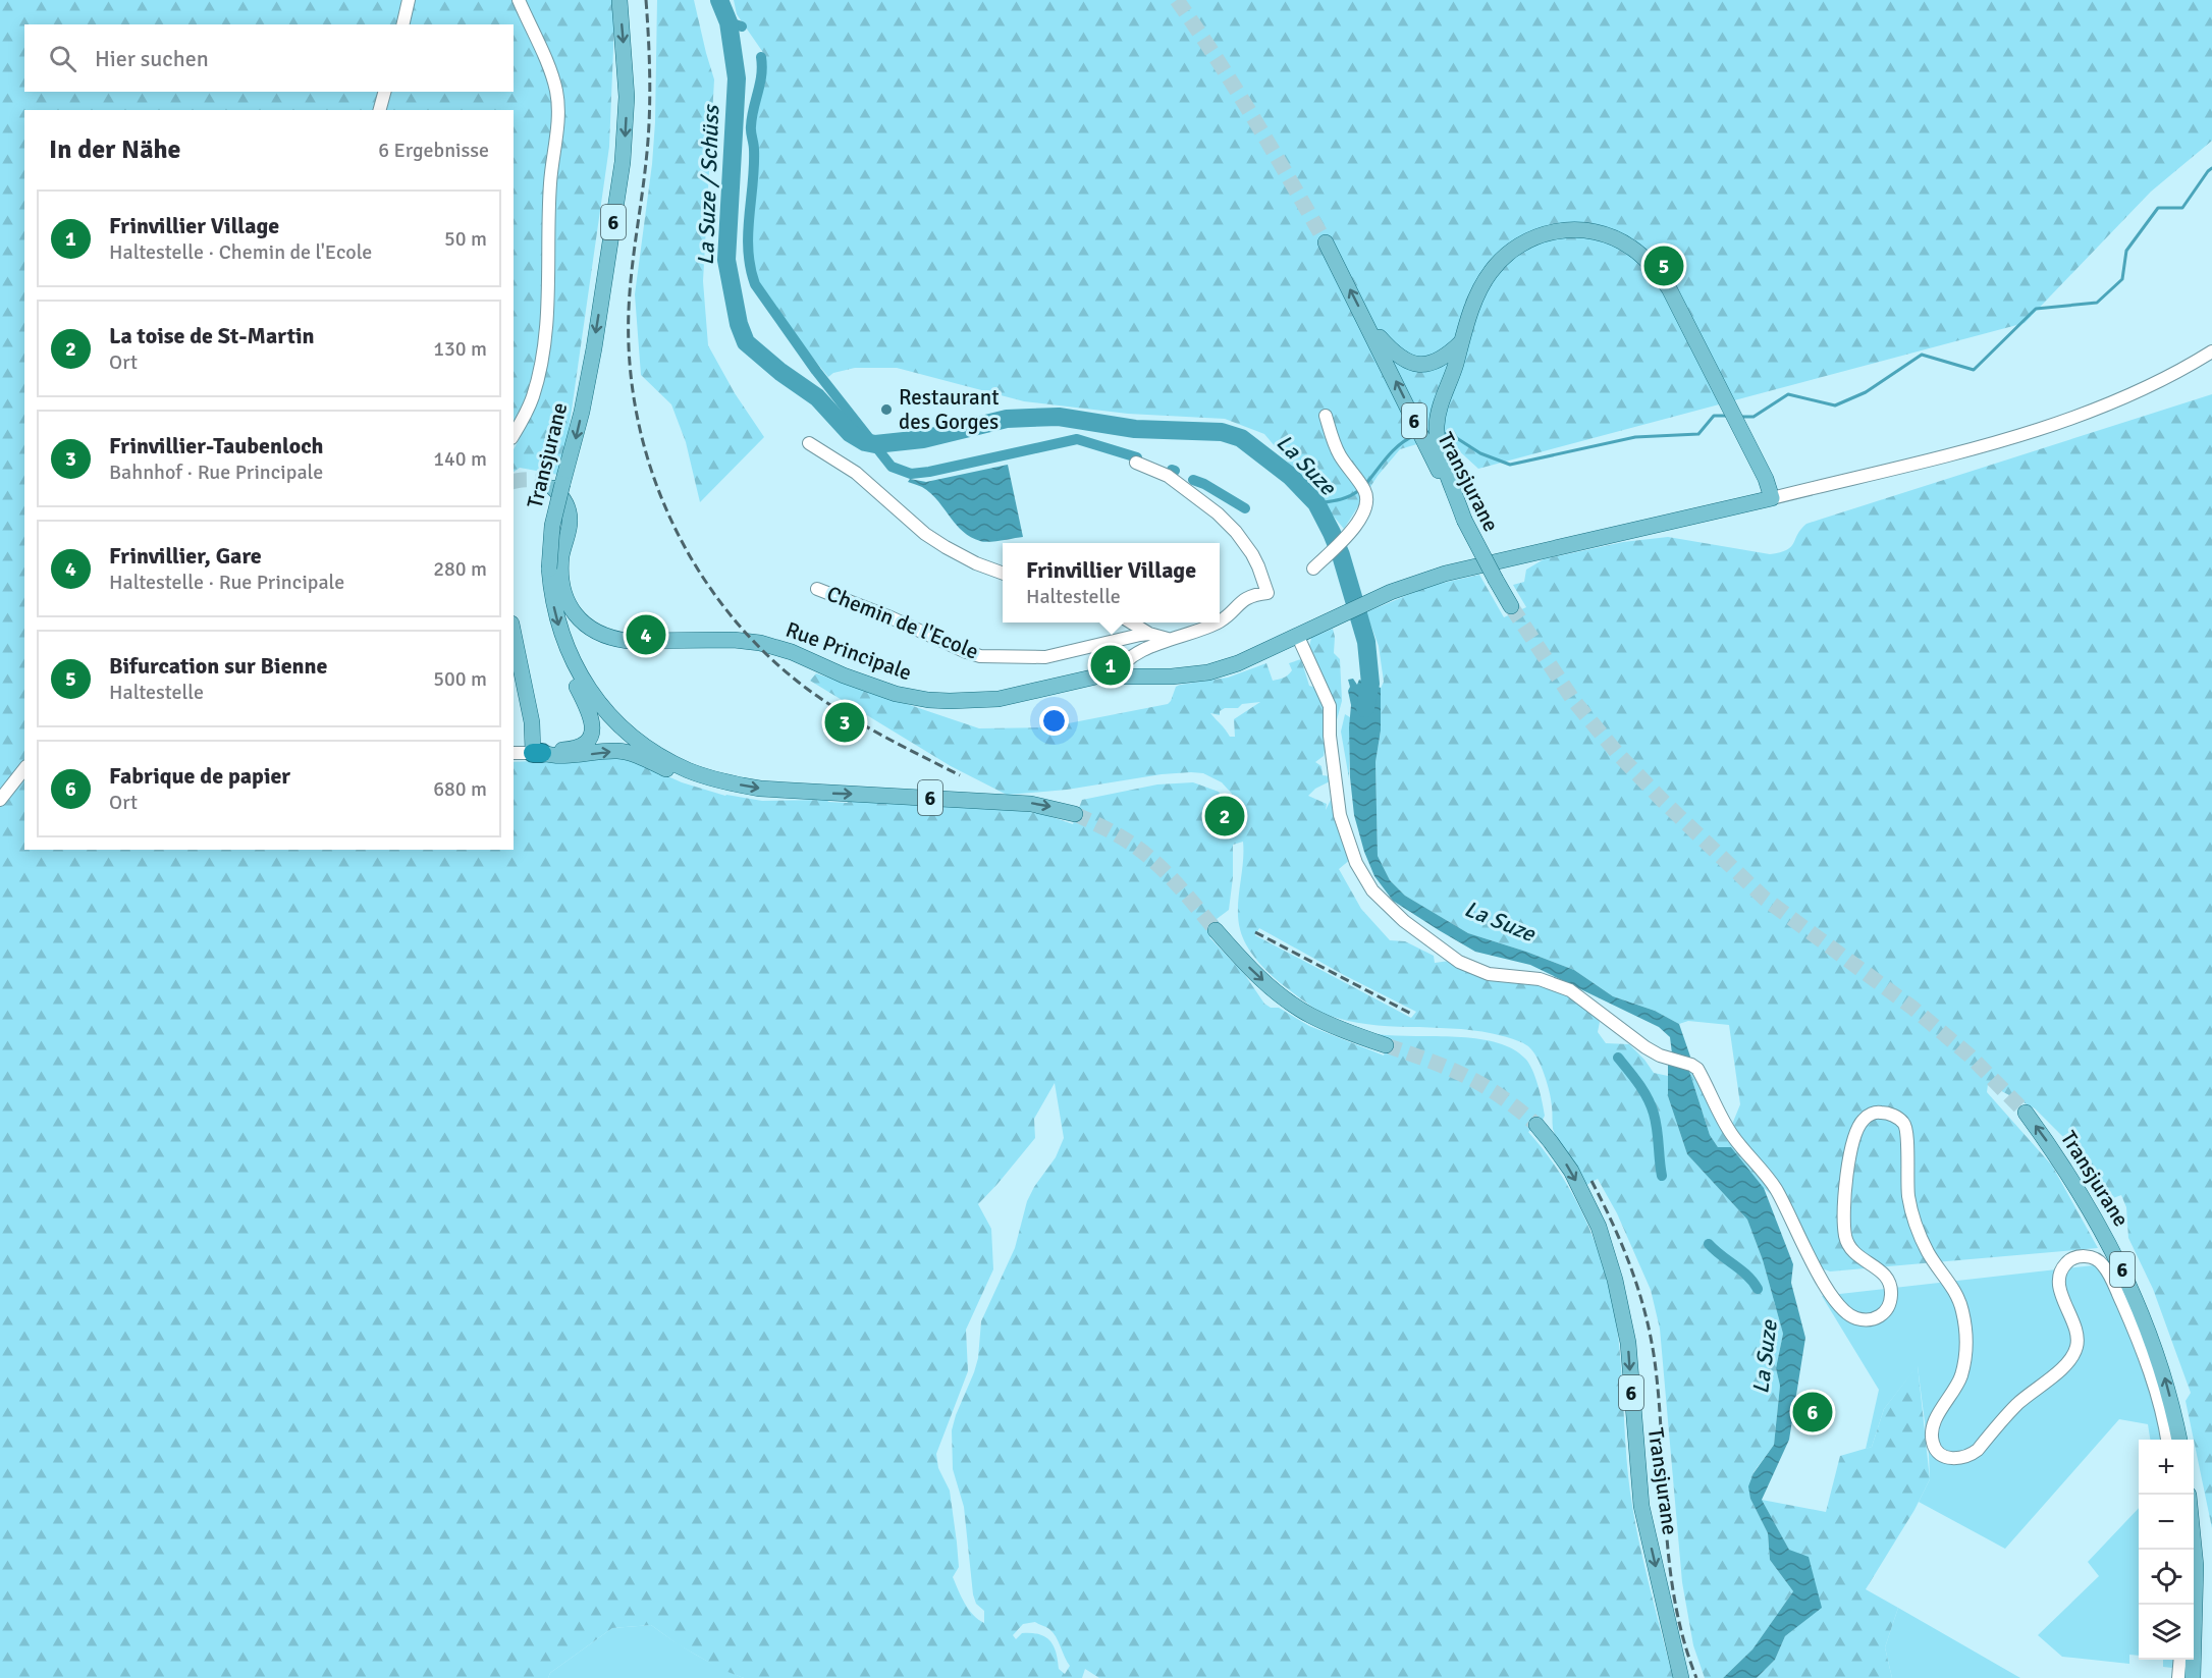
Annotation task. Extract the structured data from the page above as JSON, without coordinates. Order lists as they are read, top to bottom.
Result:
{
  "streets": {
    "main road": ["6", "Transjurane", "Rue Principale"],
    "street": ["Chemin de l'Ecole"]
  },
  "crossings": [
    ["Transjurane", "Rue Principale"]
  ],
  "water": ["La Suze / Schüss", "La Suze"],
  "places": ["Restaurant des Gorges"],
  "page": {
    "search": "Hier suchen",
    "heading": ["In der Nähe", "6 Ergebnisse"],
    "list": [
      {
        "mark": "1",
        "name": "Frinvillier Village",
        "note": "Haltestelle · Chemin de l'Ecole",
        "value": "50 m"
      },
      {
        "mark": "2",
        "name": "La toise de St-Martin",
        "note": "Ort",
        "value": "130 m"
      },
      {
        "mark": "3",
        "name": "Frinvillier-Taubenloch",
        "note": "Bahnhof · Rue Principale",
        "value": "140 m"
      },
      {
        "mark": "4",
        "name": "Frinvillier, Gare",
        "note": "Haltestelle · Rue Principale",
        "value": "280 m"
      },
      {
        "mark": "5",
        "name": "Bifurcation sur Bienne",
        "note": "Haltestelle",
        "value": "500 m"
      },
      {
        "mark": "6",
        "name": "Fabrique de papier",
        "note": "Ort",
        "value": "680 m"
      }
    ],
    "pins": [
      "5",
      "4",
      "1",
      "3",
      "2",
      "6"
    ],
    "popup": ["Frinvillier Village", "Haltestelle"],
    "map_buttons": ["+", "−"]
  }
}
